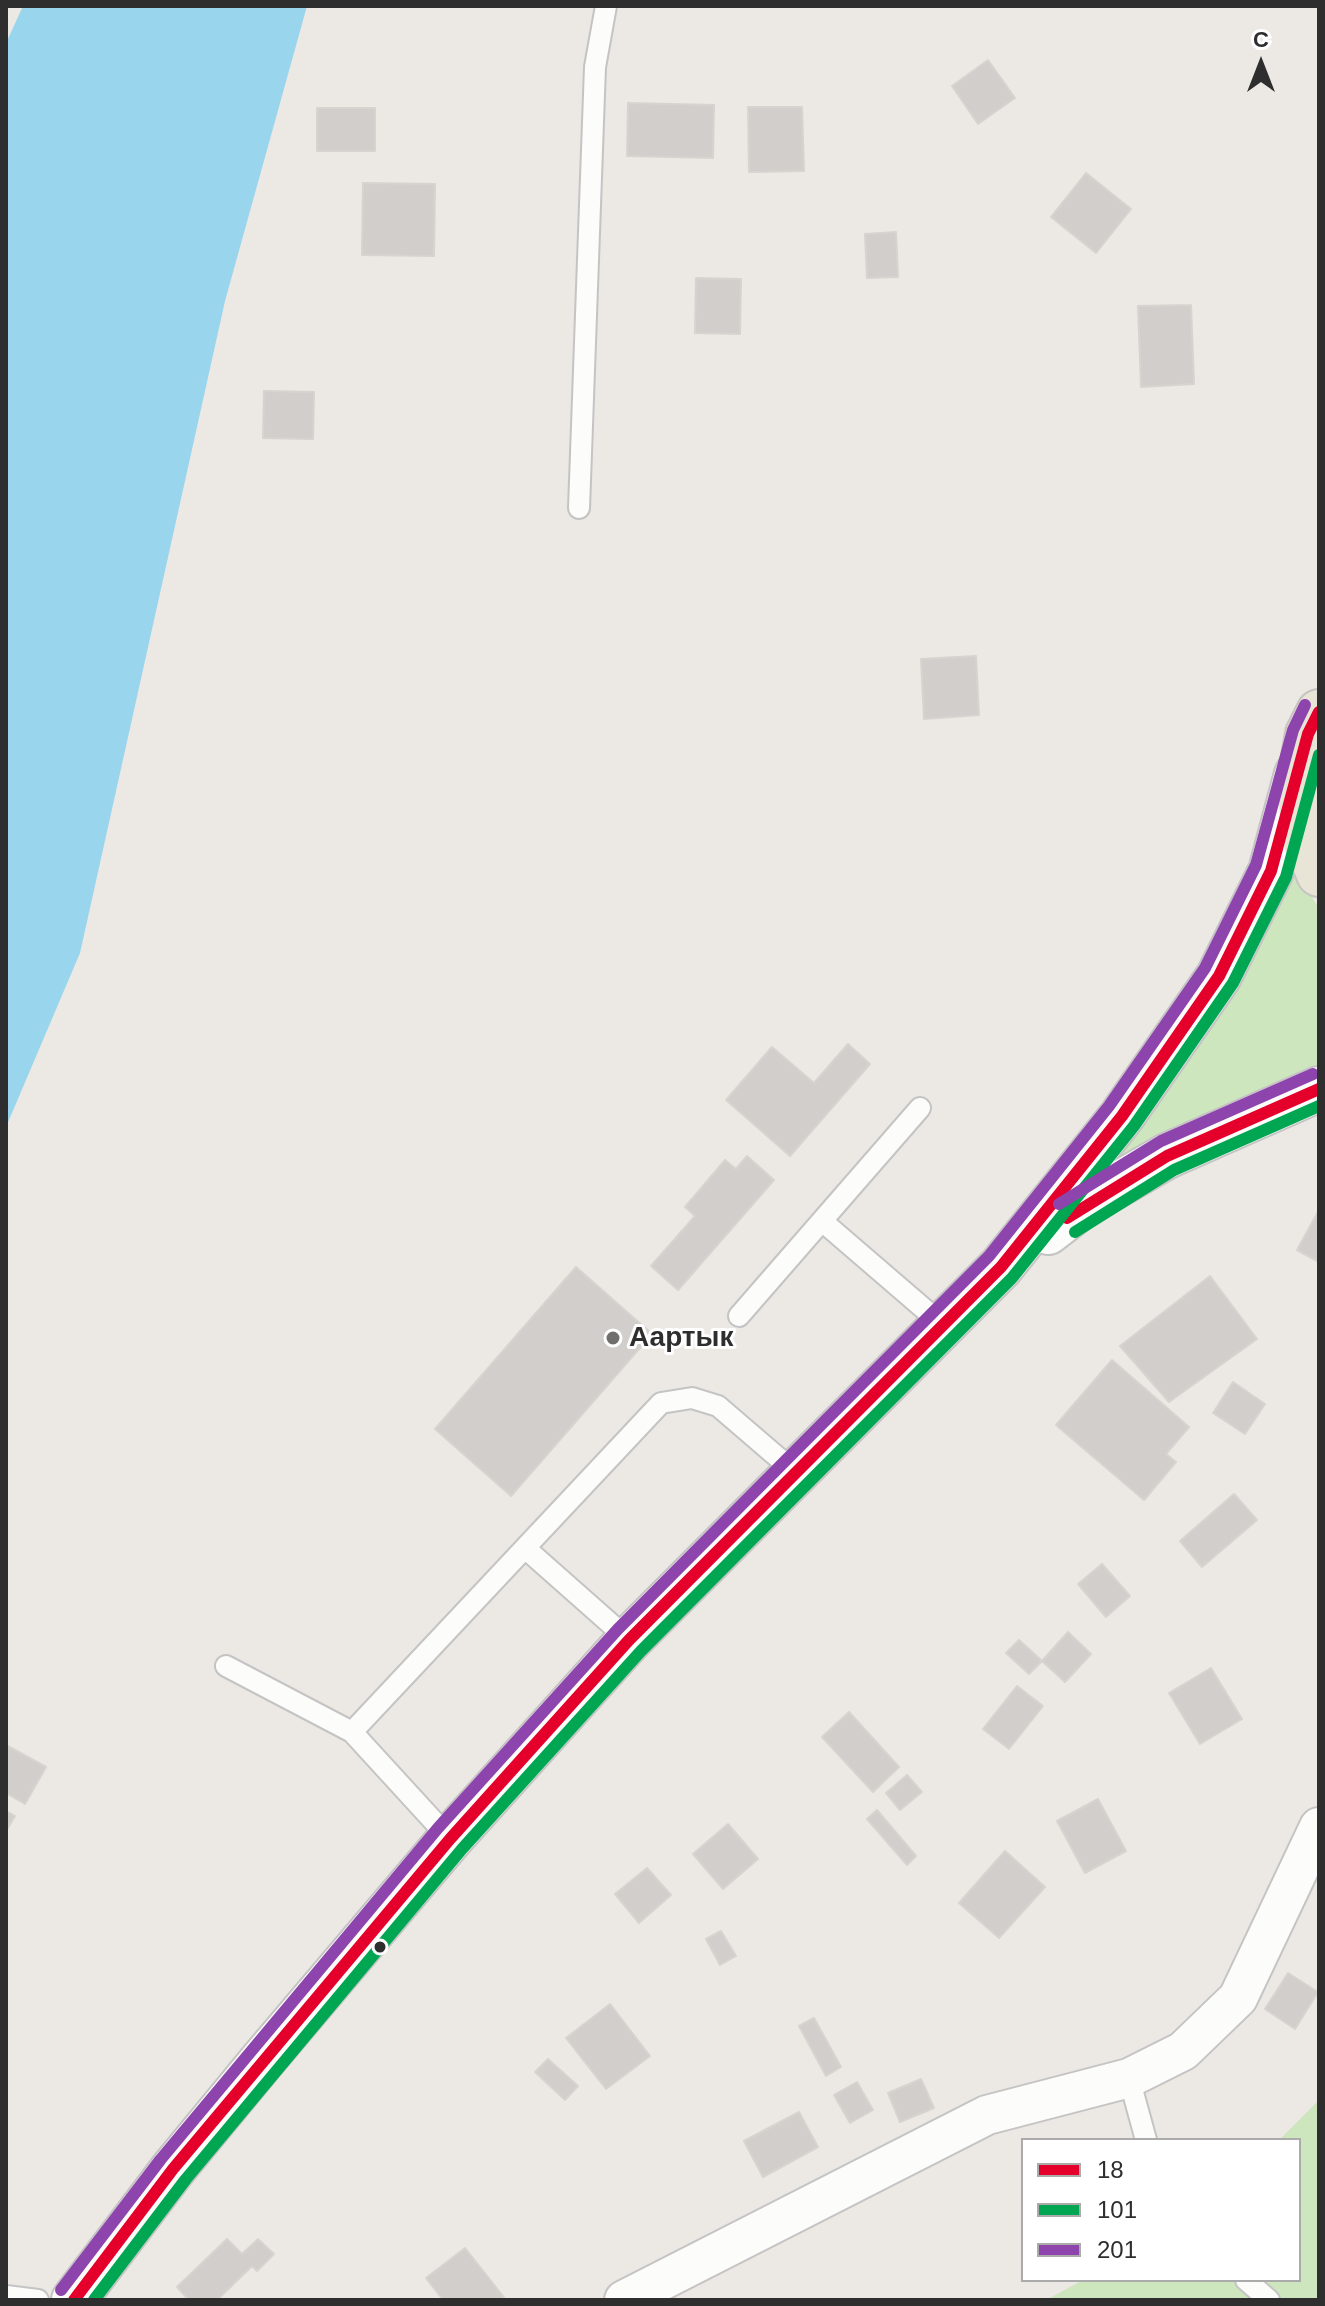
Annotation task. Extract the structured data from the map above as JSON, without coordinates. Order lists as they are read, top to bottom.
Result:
{
  "places": ["Аартык"],
  "lines": ["transit line 201", "transit line 18", "transit line 101"],
  "legend": ["18", "101", "201"],
  "north": "top"
}
